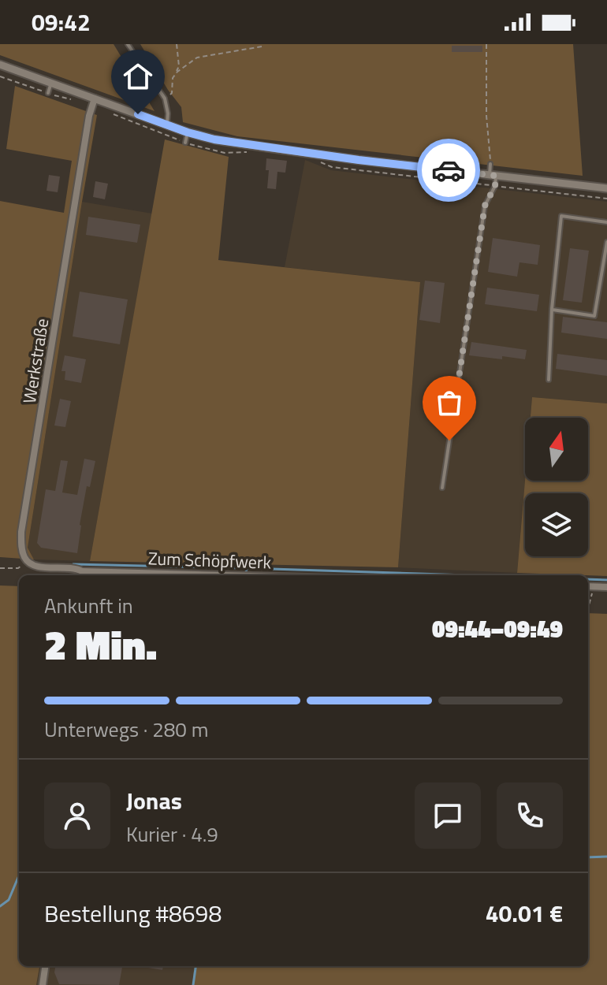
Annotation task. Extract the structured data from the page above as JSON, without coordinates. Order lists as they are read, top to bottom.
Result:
{
  "streets": {
    "street": ["Werkstraße", "Zum Schöpfwerk"]
  },
  "north": "top",
  "page": {
    "status": "09:42",
    "heading": ["2 Min.", "Ankunft in", "09:44–09:49"],
    "panel": [
      "Jonas",
      "Kurier · 4.9",
      "Bestellung #8698",
      "40.01 €"
    ],
    "bar": "Unterwegs · 280 m"
  }
}
